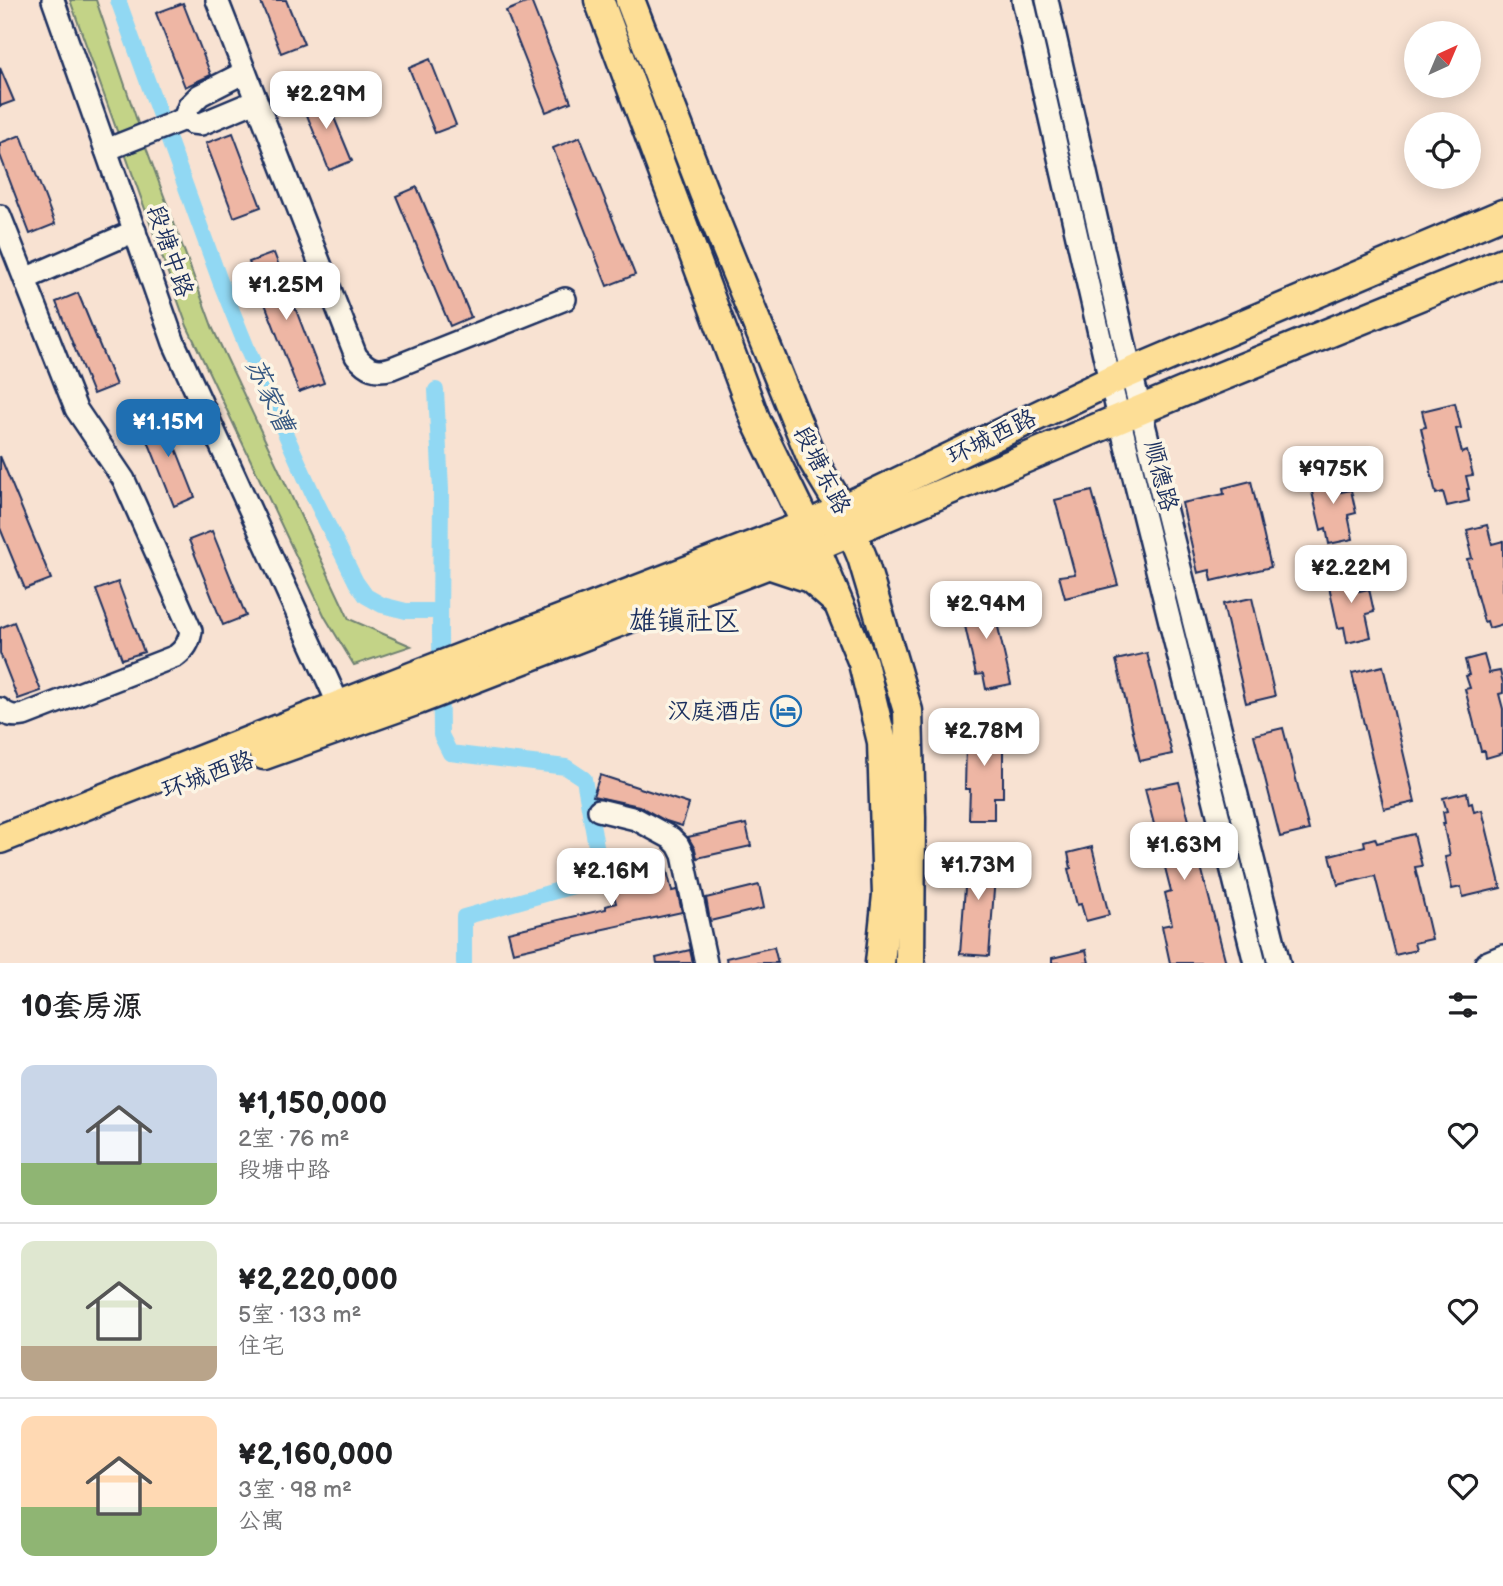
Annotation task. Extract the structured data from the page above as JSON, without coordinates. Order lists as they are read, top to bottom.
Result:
{
  "streets": {
    "main road": ["环城西路", "段塘东路"],
    "street": ["段塘中路", "顺德路"]
  },
  "crossings": [
    ["段塘中路", "环城西路"],
    ["环城西路", "段塘东路"],
    ["环城西路", "顺德路"]
  ],
  "districts": ["雄镇社区"],
  "water": ["苏家漕"],
  "places": {
    "hotel": ["汉庭酒店"]
  },
  "north": "top right",
  "page": {
    "price": [
      "¥2.29M",
      "¥1.25M",
      "¥1.15M",
      "¥975K",
      "¥2.22M",
      "¥2.94M",
      "¥2.78M",
      "¥1.63M",
      "¥1.73M",
      "¥2.16M"
    ],
    "heading": "10套房源",
    "list": [
      {
        "name": "¥1,150,000",
        "note": "2室 · 76 m² · 段塘中路"
      },
      {
        "name": "¥2,220,000",
        "note": "5室 · 133 m² · 住宅"
      },
      {
        "name": "¥2,160,000",
        "note": "3室 · 98 m² · 公寓"
      }
    ]
  }
}
